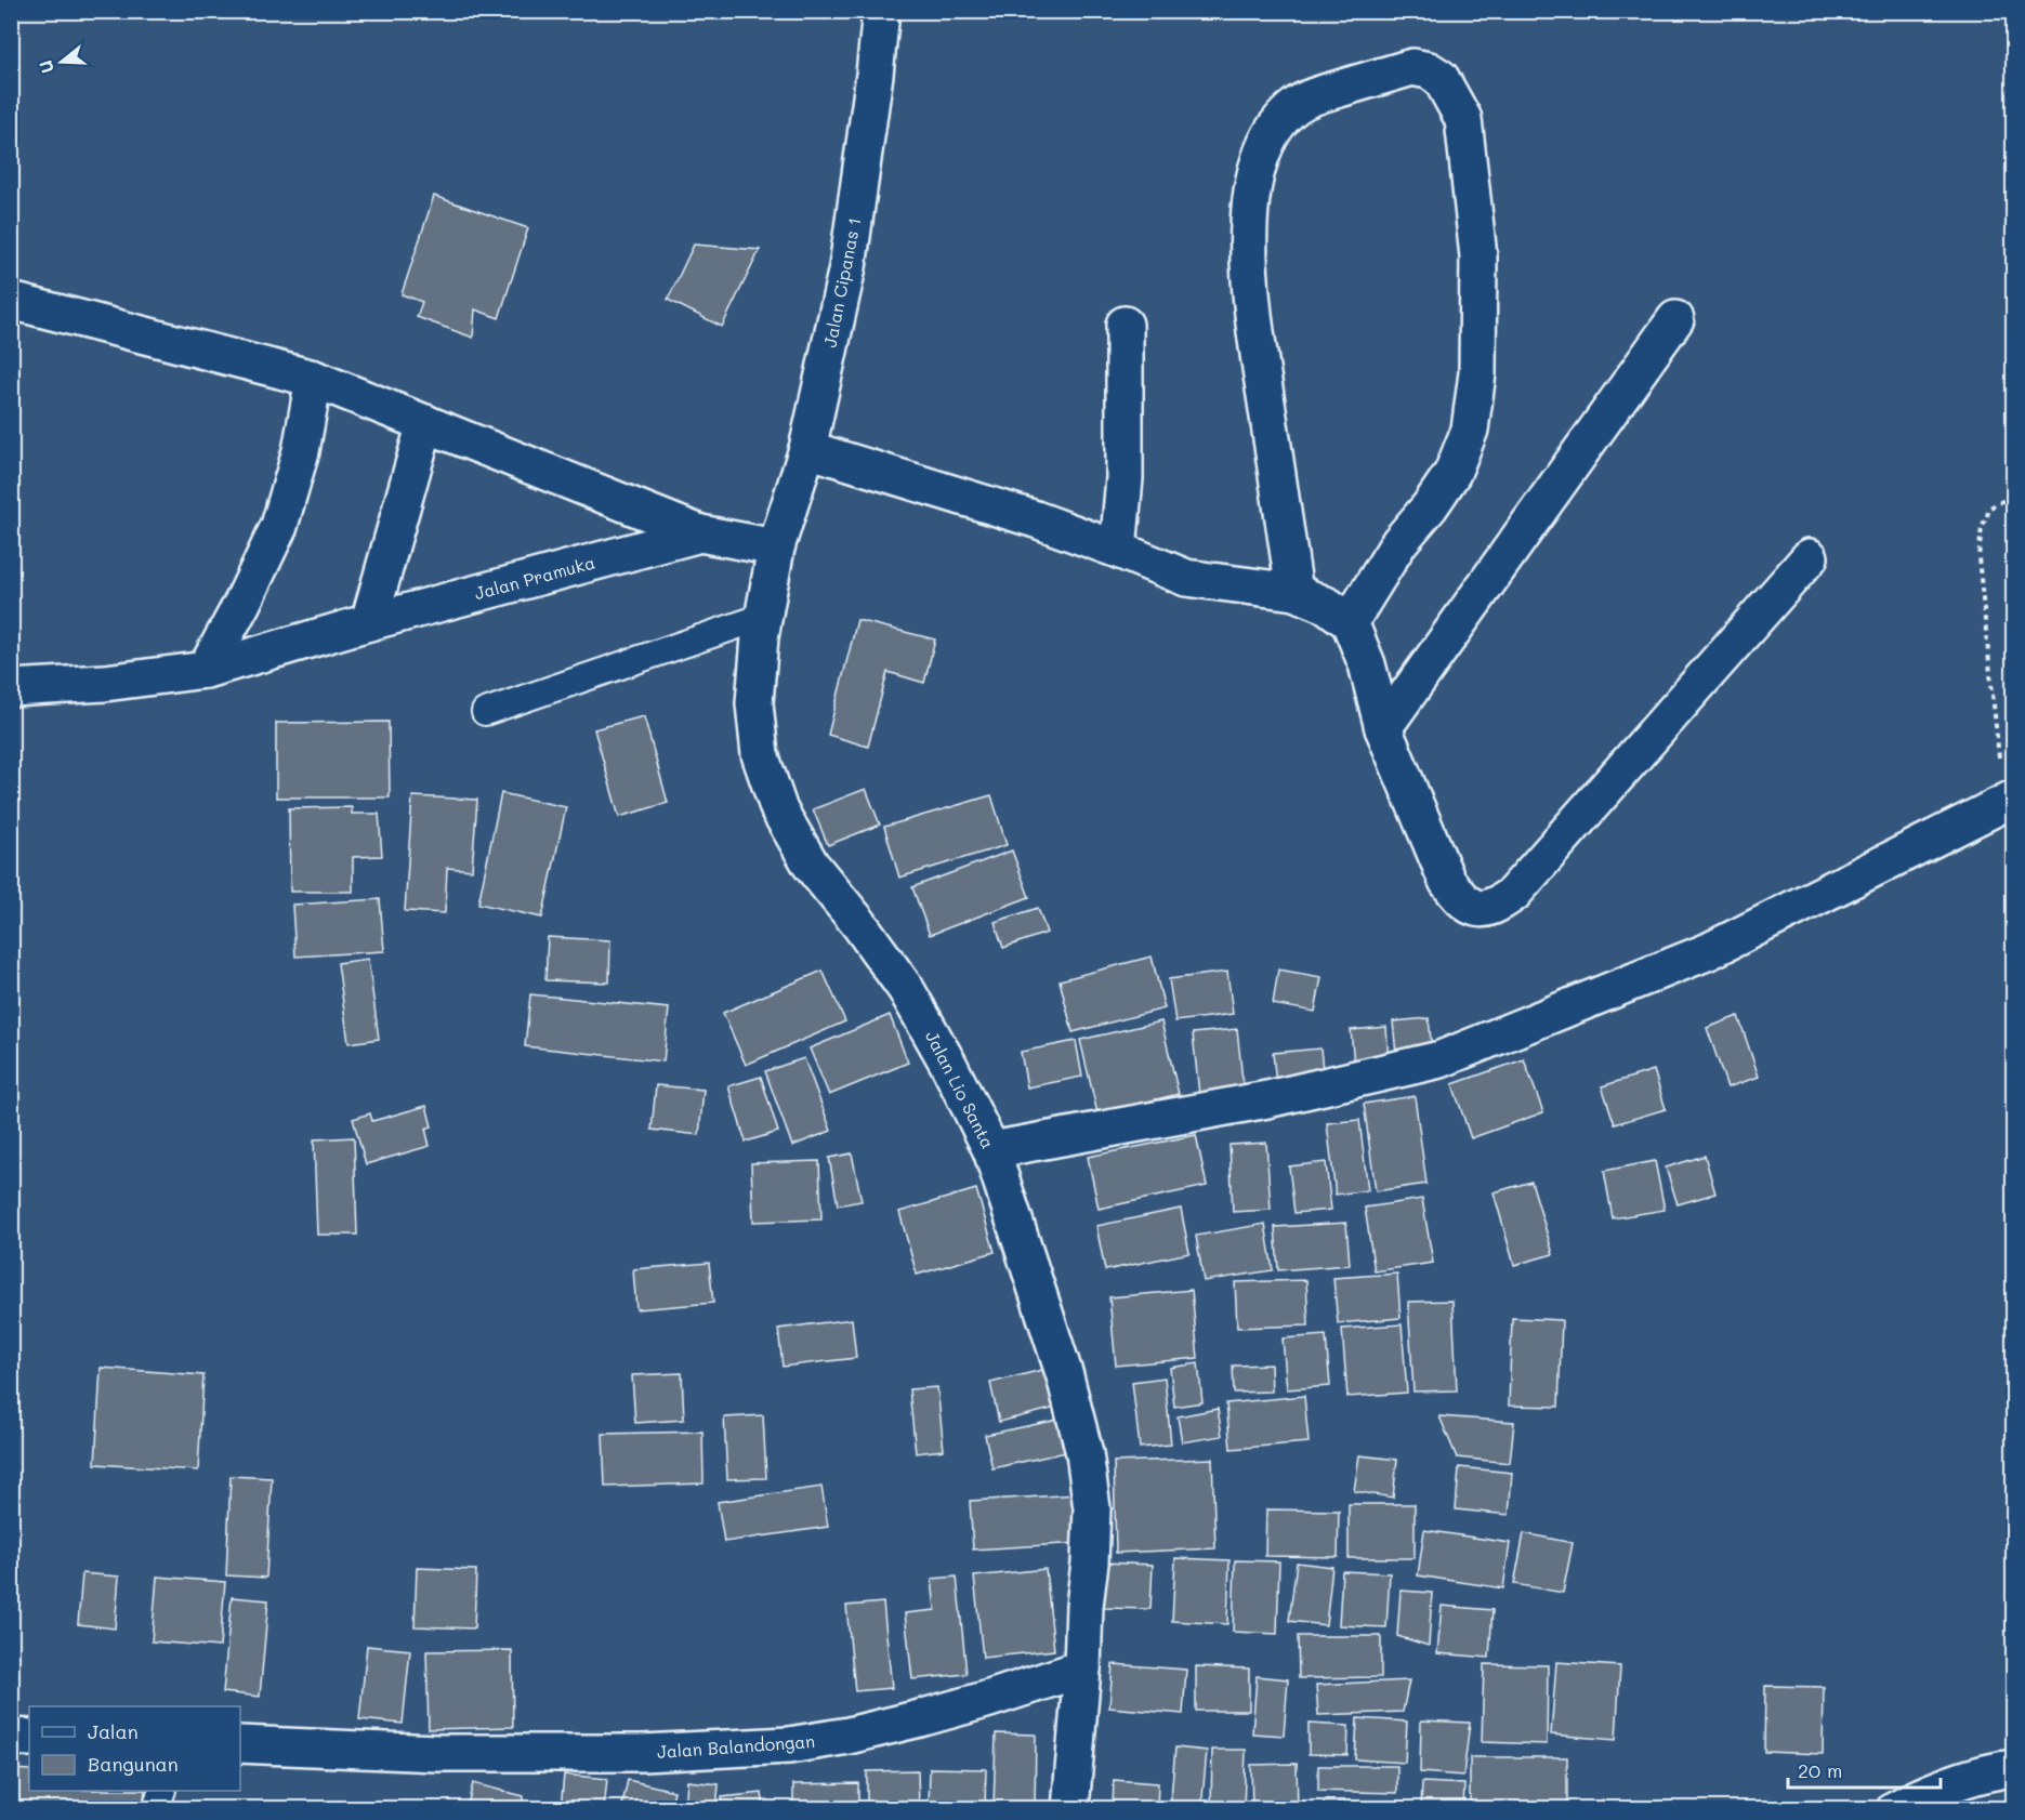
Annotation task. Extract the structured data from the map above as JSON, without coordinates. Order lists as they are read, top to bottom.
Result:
{
  "streets": {
    "street": [
      "Jalan Cipanas 1",
      "Jalan Pramuka",
      "Jalan Lio Santa",
      "Jalan Balandongan"
    ]
  },
  "crossings": [
    ["Jalan Cipanas 1", "Jalan Pramuka"],
    ["Jalan Cipanas 1", "Jalan Lio Santa"],
    ["Jalan Pramuka", "Jalan Lio Santa"],
    ["Jalan Lio Santa", "Jalan Balandongan"]
  ],
  "legend": ["Jalan", "Bangunan"],
  "scale_bar": "20 m",
  "north": "left"
}
